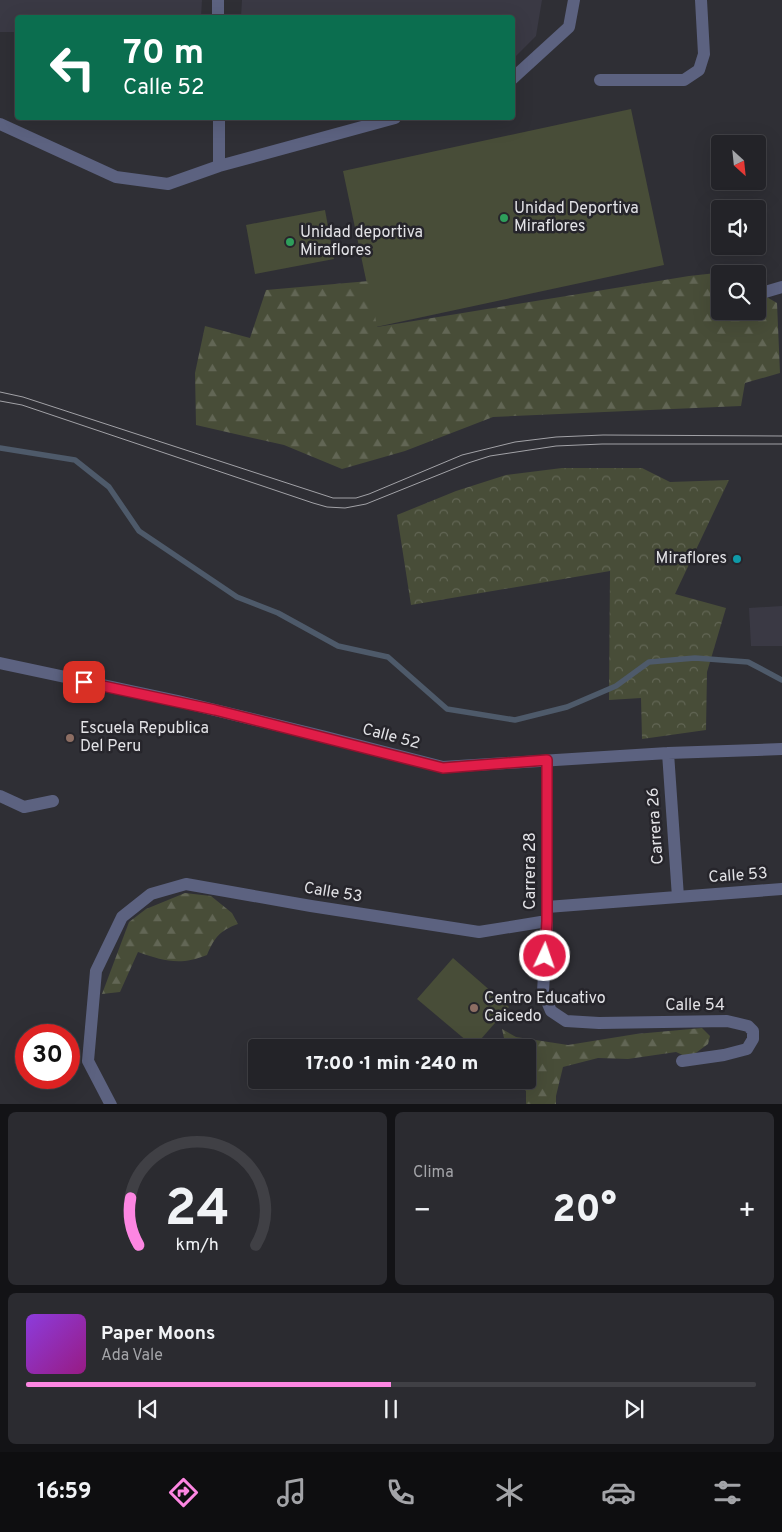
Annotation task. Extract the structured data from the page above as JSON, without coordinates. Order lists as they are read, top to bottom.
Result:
{
  "streets": {
    "street": [
      "Calle 52",
      "Carrera 26",
      "Carrera 28",
      "Calle 53",
      "Calle 54"
    ]
  },
  "crossings": [
    ["Calle 52", "Carrera 26"],
    ["Calle 52", "Carrera 28"],
    ["Carrera 26", "Calle 53"],
    ["Carrera 28", "Calle 53"],
    ["Carrera 28", "Calle 54"]
  ],
  "places": [
    "Unidad Deportiva Miraflores",
    "Unidad deportiva Miraflores",
    "Miraflores",
    "Escuela Republica Del Peru",
    "Centro Educativo Caicedo"
  ],
  "north": "bottom right",
  "page": {
    "turn": ["70 m", "Calle 52"],
    "limit": "30",
    "trip": "17:00 · 1 min · 240 m",
    "tile": "Clima",
    "heat": ["−", "20°", "+"],
    "song": ["Paper Moons", "Ada Vale"],
    "tabs": "16:59",
    "gauge": ["24", "km/h"]
  }
}
